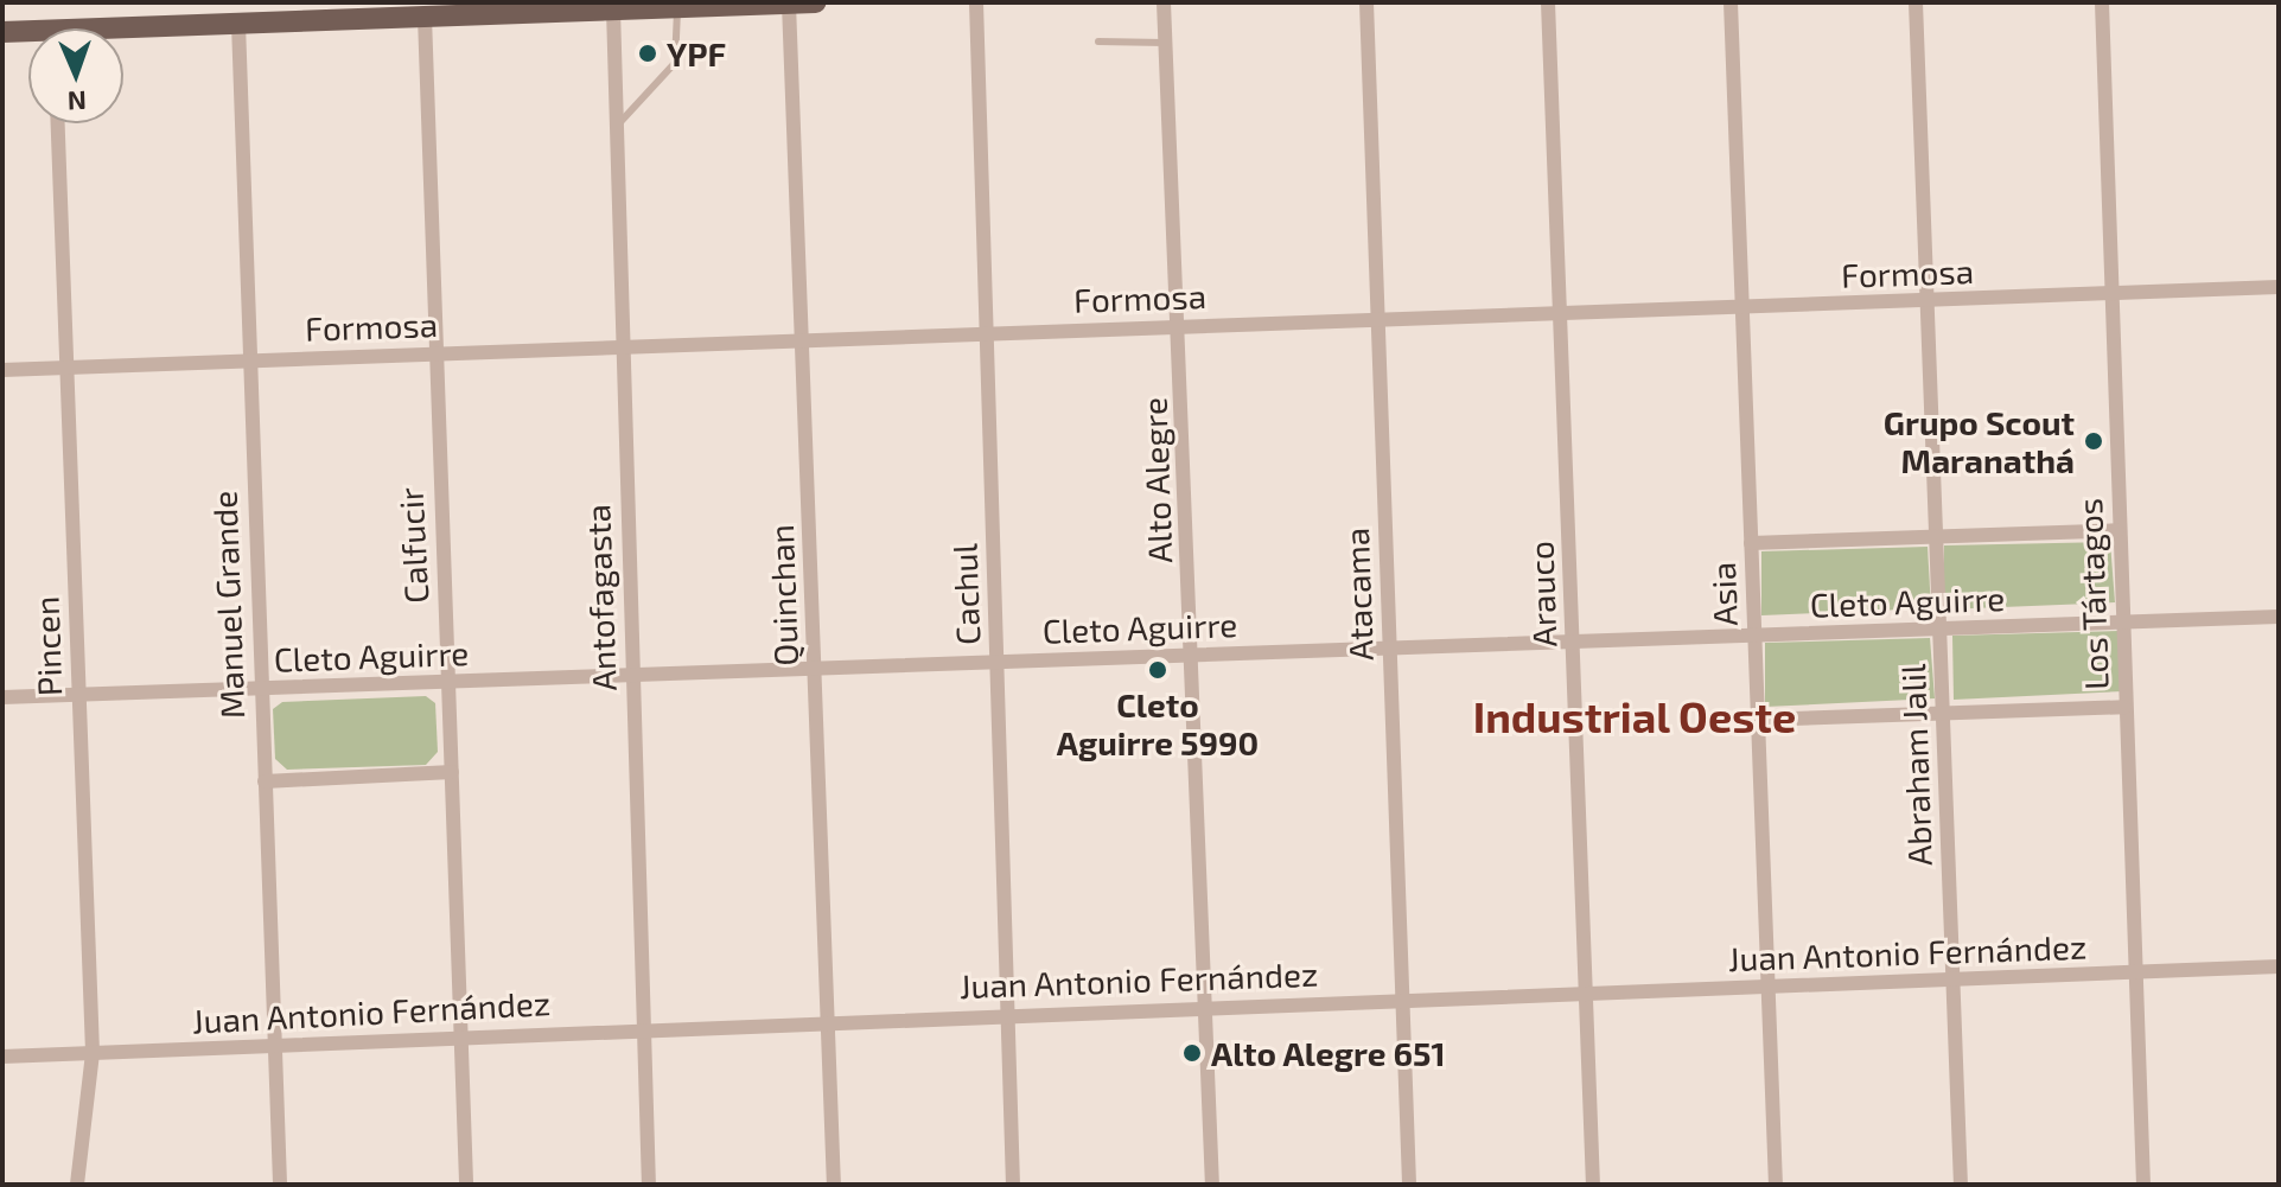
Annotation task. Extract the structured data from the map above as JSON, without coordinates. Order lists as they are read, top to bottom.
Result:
{
  "streets": {
    "street": [
      "Formosa",
      "Alto Alegre",
      "Calfucir",
      "Cachul",
      "Atacama",
      "Arauco",
      "Asia",
      "Los Tártagos",
      "Quinchan",
      "Antofagasta",
      "Cleto Aguirre",
      "Manuel Grande",
      "Pincen",
      "Abraham Jalil",
      "Juan Antonio Fernández"
    ]
  },
  "crossings": [
    ["Formosa", "Alto Alegre"],
    ["Formosa", "Calfucir"],
    ["Formosa", "Cachul"],
    ["Formosa", "Atacama"],
    ["Formosa", "Arauco"],
    ["Formosa", "Asia"],
    ["Formosa", "Los Tártagos"],
    ["Formosa", "Quinchan"],
    ["Formosa", "Antofagasta"],
    ["Formosa", "Manuel Grande"],
    ["Formosa", "Pincen"],
    ["Formosa", "Abraham Jalil"],
    ["Alto Alegre", "Cleto Aguirre"],
    ["Alto Alegre", "Juan Antonio Fernández"],
    ["Calfucir", "Cleto Aguirre"],
    ["Calfucir", "Juan Antonio Fernández"],
    ["Cachul", "Cleto Aguirre"],
    ["Cachul", "Juan Antonio Fernández"],
    ["Atacama", "Cleto Aguirre"],
    ["Atacama", "Juan Antonio Fernández"],
    ["Arauco", "Cleto Aguirre"],
    ["Arauco", "Juan Antonio Fernández"],
    ["Asia", "Cleto Aguirre"],
    ["Asia", "Juan Antonio Fernández"],
    ["Los Tártagos", "Cleto Aguirre"],
    ["Los Tártagos", "Juan Antonio Fernández"],
    ["Quinchan", "Cleto Aguirre"],
    ["Quinchan", "Juan Antonio Fernández"],
    ["Antofagasta", "Cleto Aguirre"],
    ["Antofagasta", "Juan Antonio Fernández"],
    ["Cleto Aguirre", "Manuel Grande"],
    ["Cleto Aguirre", "Pincen"],
    ["Cleto Aguirre", "Abraham Jalil"],
    ["Manuel Grande", "Juan Antonio Fernández"],
    ["Pincen", "Juan Antonio Fernández"],
    ["Abraham Jalil", "Juan Antonio Fernández"]
  ],
  "districts": ["Industrial Oeste"],
  "places": [
    "YPF",
    "Grupo Scout Maranathá",
    "Cleto Aguirre 5990",
    "Alto Alegre 651"
  ],
  "north": "bottom"
}
